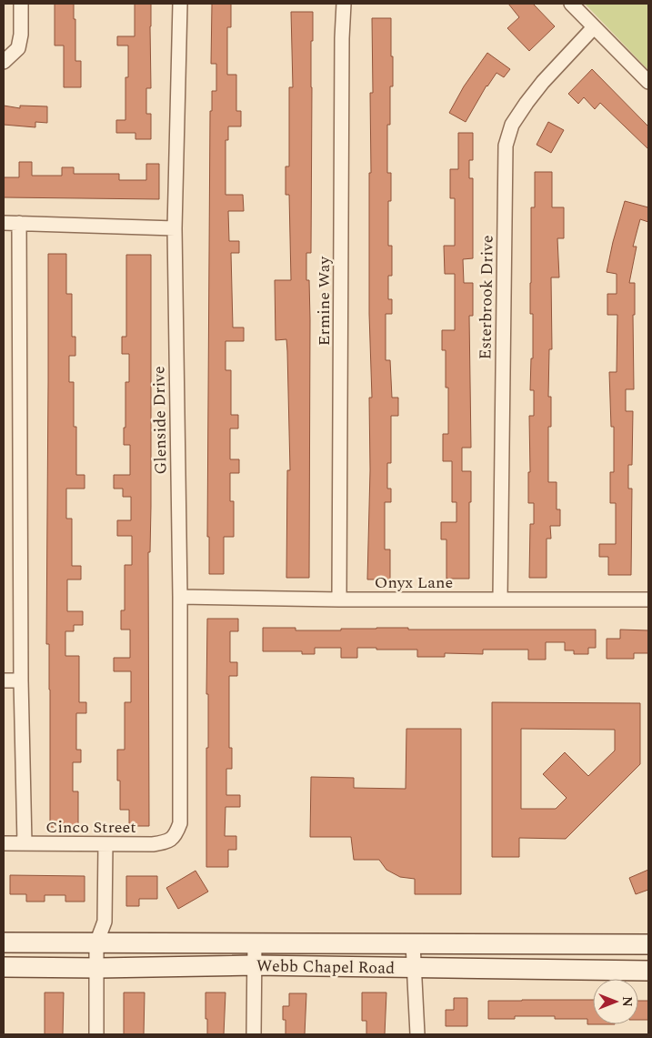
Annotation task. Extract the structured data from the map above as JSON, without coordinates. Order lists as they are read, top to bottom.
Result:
{
  "streets": {
    "main road": ["Webb Chapel Road"],
    "street": [
      "Esterbrook Drive",
      "Ermine Way",
      "Glenside Drive",
      "Onyx Lane",
      "Cinco Street"
    ]
  },
  "crossings": [
    ["Esterbrook Drive", "Onyx Lane"],
    ["Ermine Way", "Onyx Lane"],
    ["Glenside Drive", "Onyx Lane"],
    ["Glenside Drive", "Cinco Street"]
  ],
  "north": "right"
}
